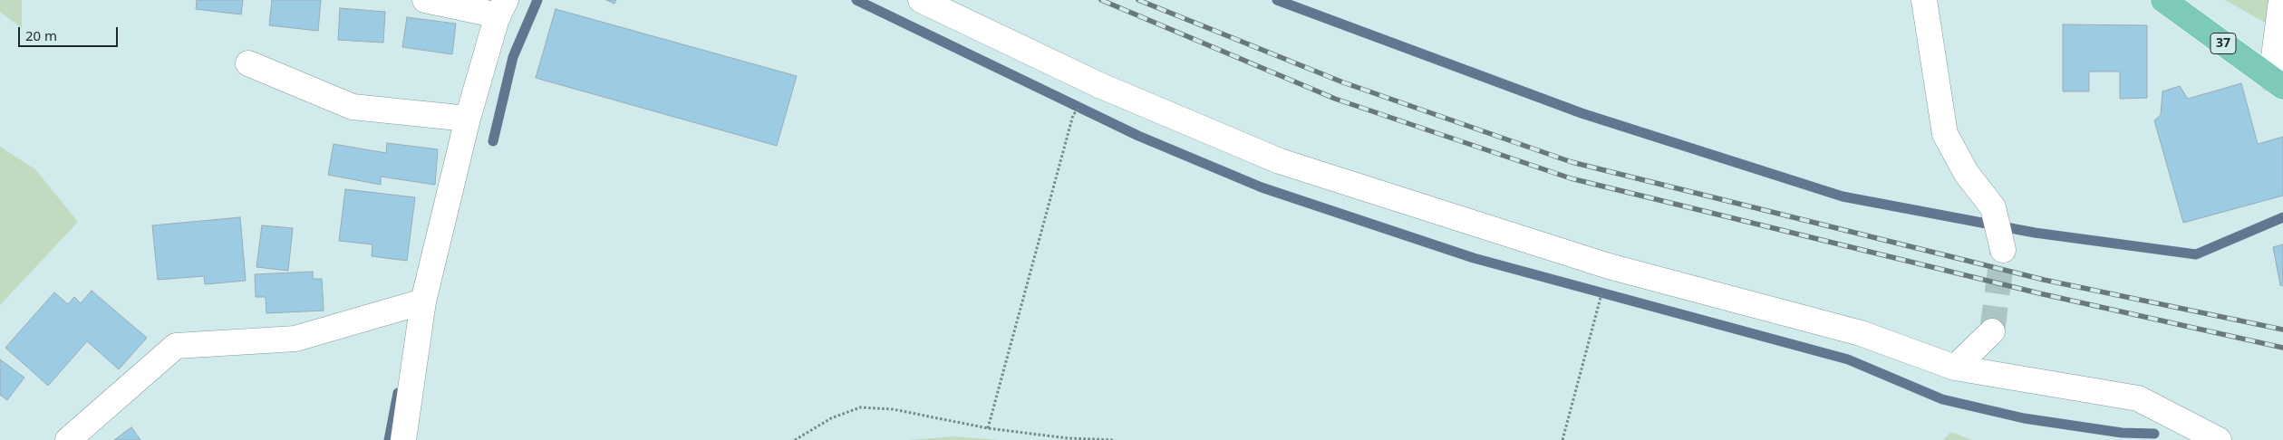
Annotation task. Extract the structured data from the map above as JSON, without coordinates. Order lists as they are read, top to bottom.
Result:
{
  "streets": {
    "main road": ["37"]
  },
  "scale_bar": "20 m"
}
